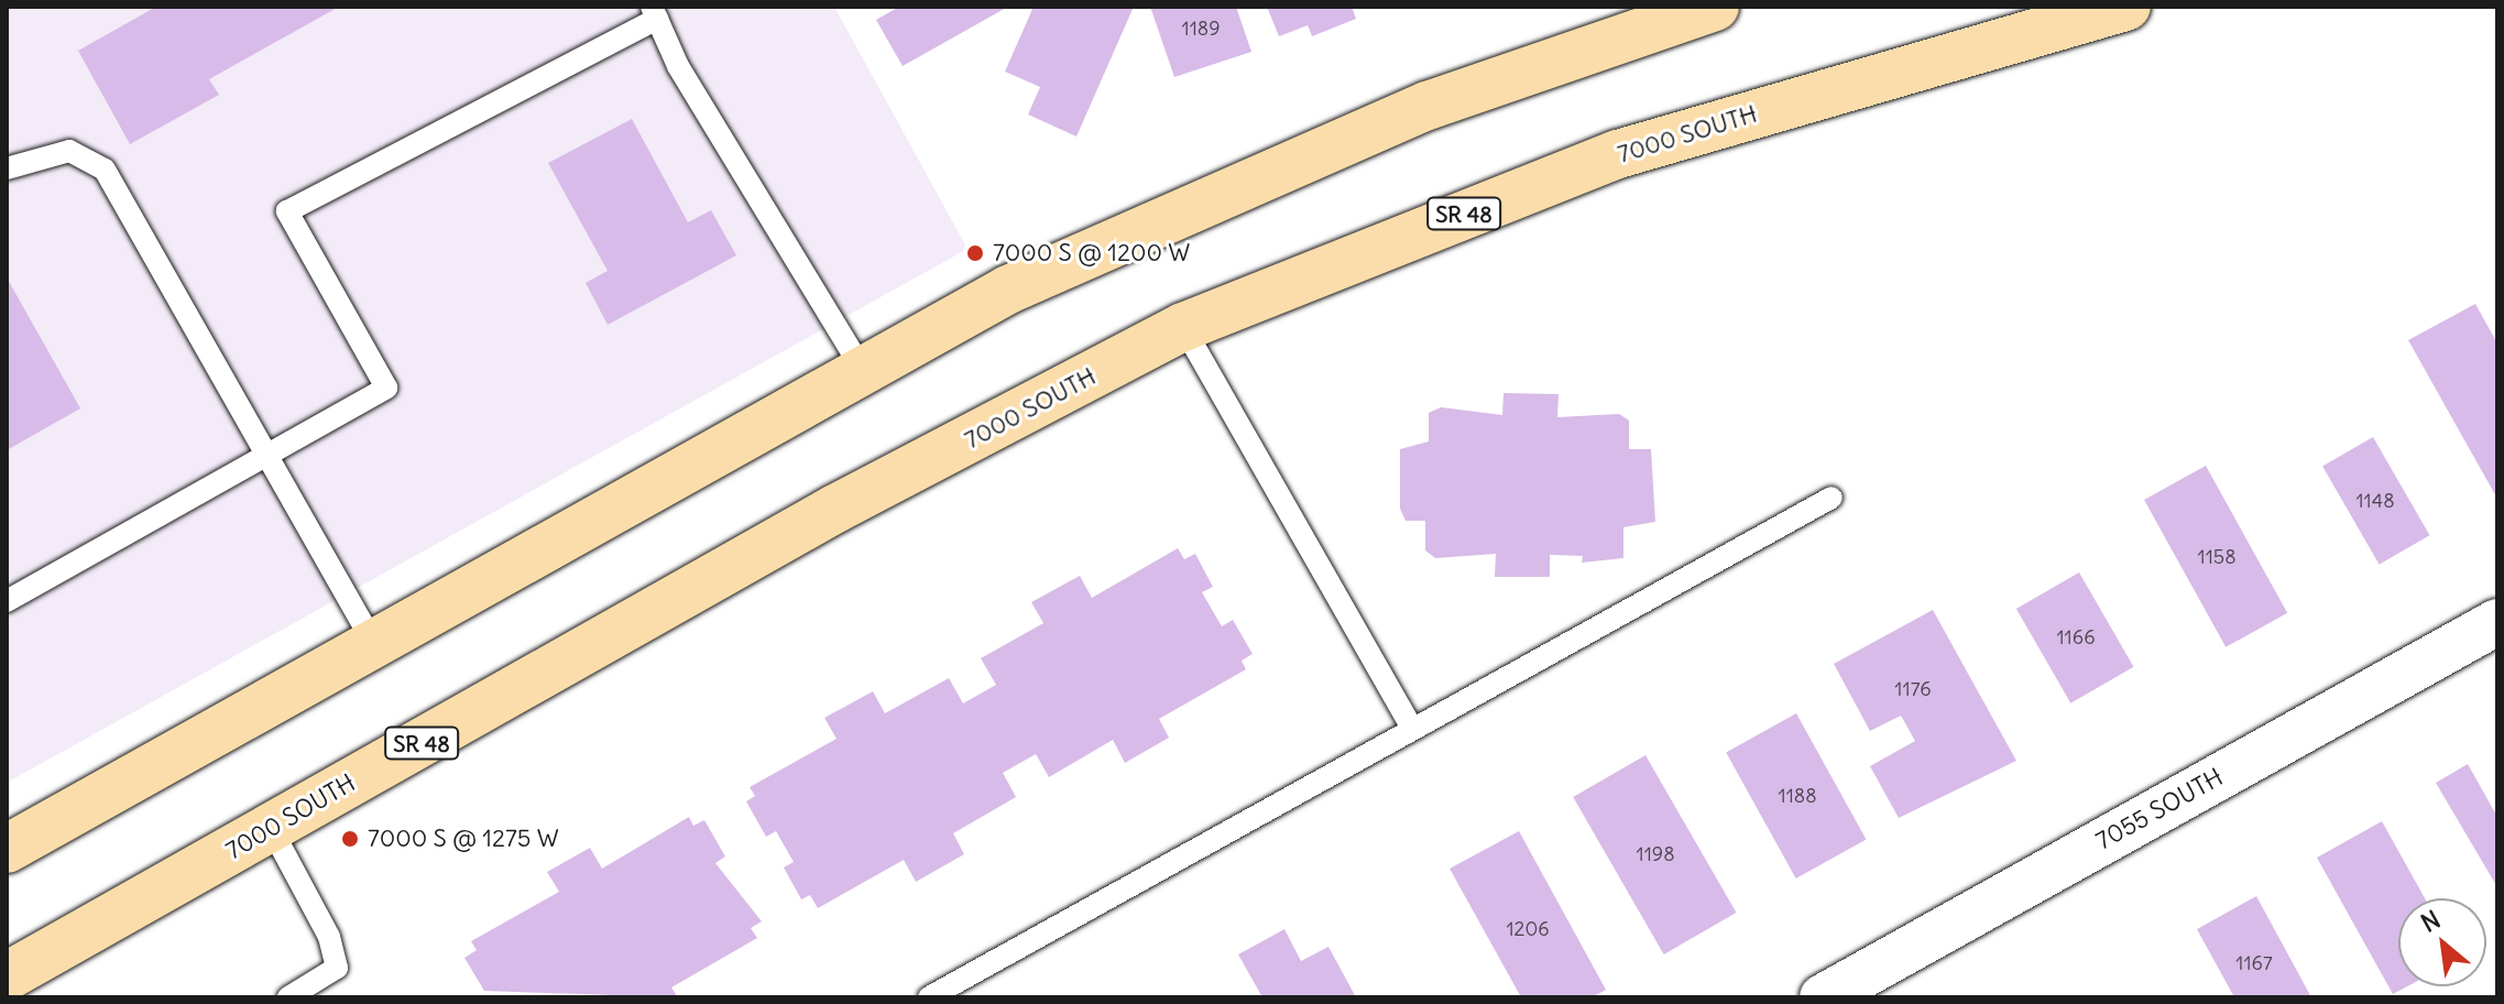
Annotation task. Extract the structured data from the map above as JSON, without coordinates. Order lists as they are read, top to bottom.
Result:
{
  "streets": {
    "main road": ["7000 SOUTH", "SR 48"],
    "street": ["7055 SOUTH"]
  },
  "places": ["7000 S @ 1200 W", "7000 S @ 1275 W"],
  "house_numbers": [
    "1189",
    "1148",
    "1158",
    "1166",
    "1176",
    "1188",
    "1198",
    "1206",
    "1167"
  ],
  "north": "top left"
}
